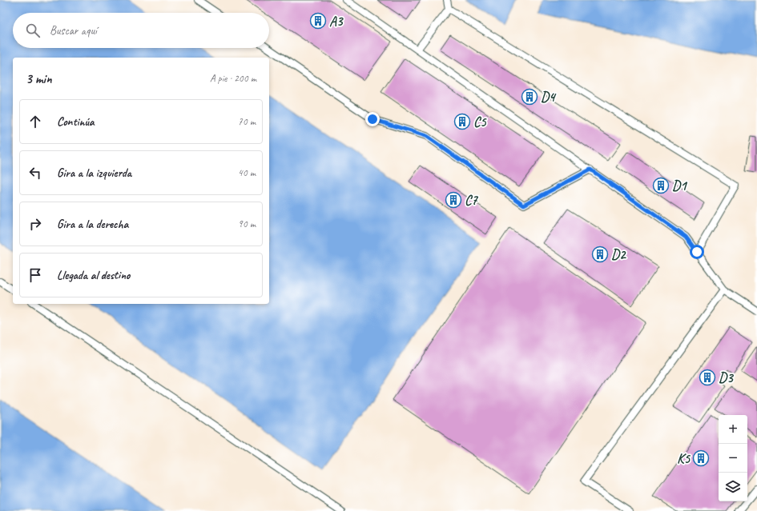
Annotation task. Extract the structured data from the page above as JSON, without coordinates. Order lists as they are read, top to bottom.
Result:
{
  "places": {
    "building": [
      "A3",
      "D4",
      "C5",
      "D1",
      "C7",
      "D2",
      "D3",
      "K5"
    ]
  },
  "page": {
    "search": "Buscar aquí",
    "heading": ["3 min", "A pie · 200 m"],
    "list": [
      ["Continúa", "70 m"],
      ["Gira a la izquierda", "40 m"],
      ["Gira a la derecha", "90 m"],
      "Llegada al destino"
    ],
    "map_buttons": ["+", "−"]
  }
}
